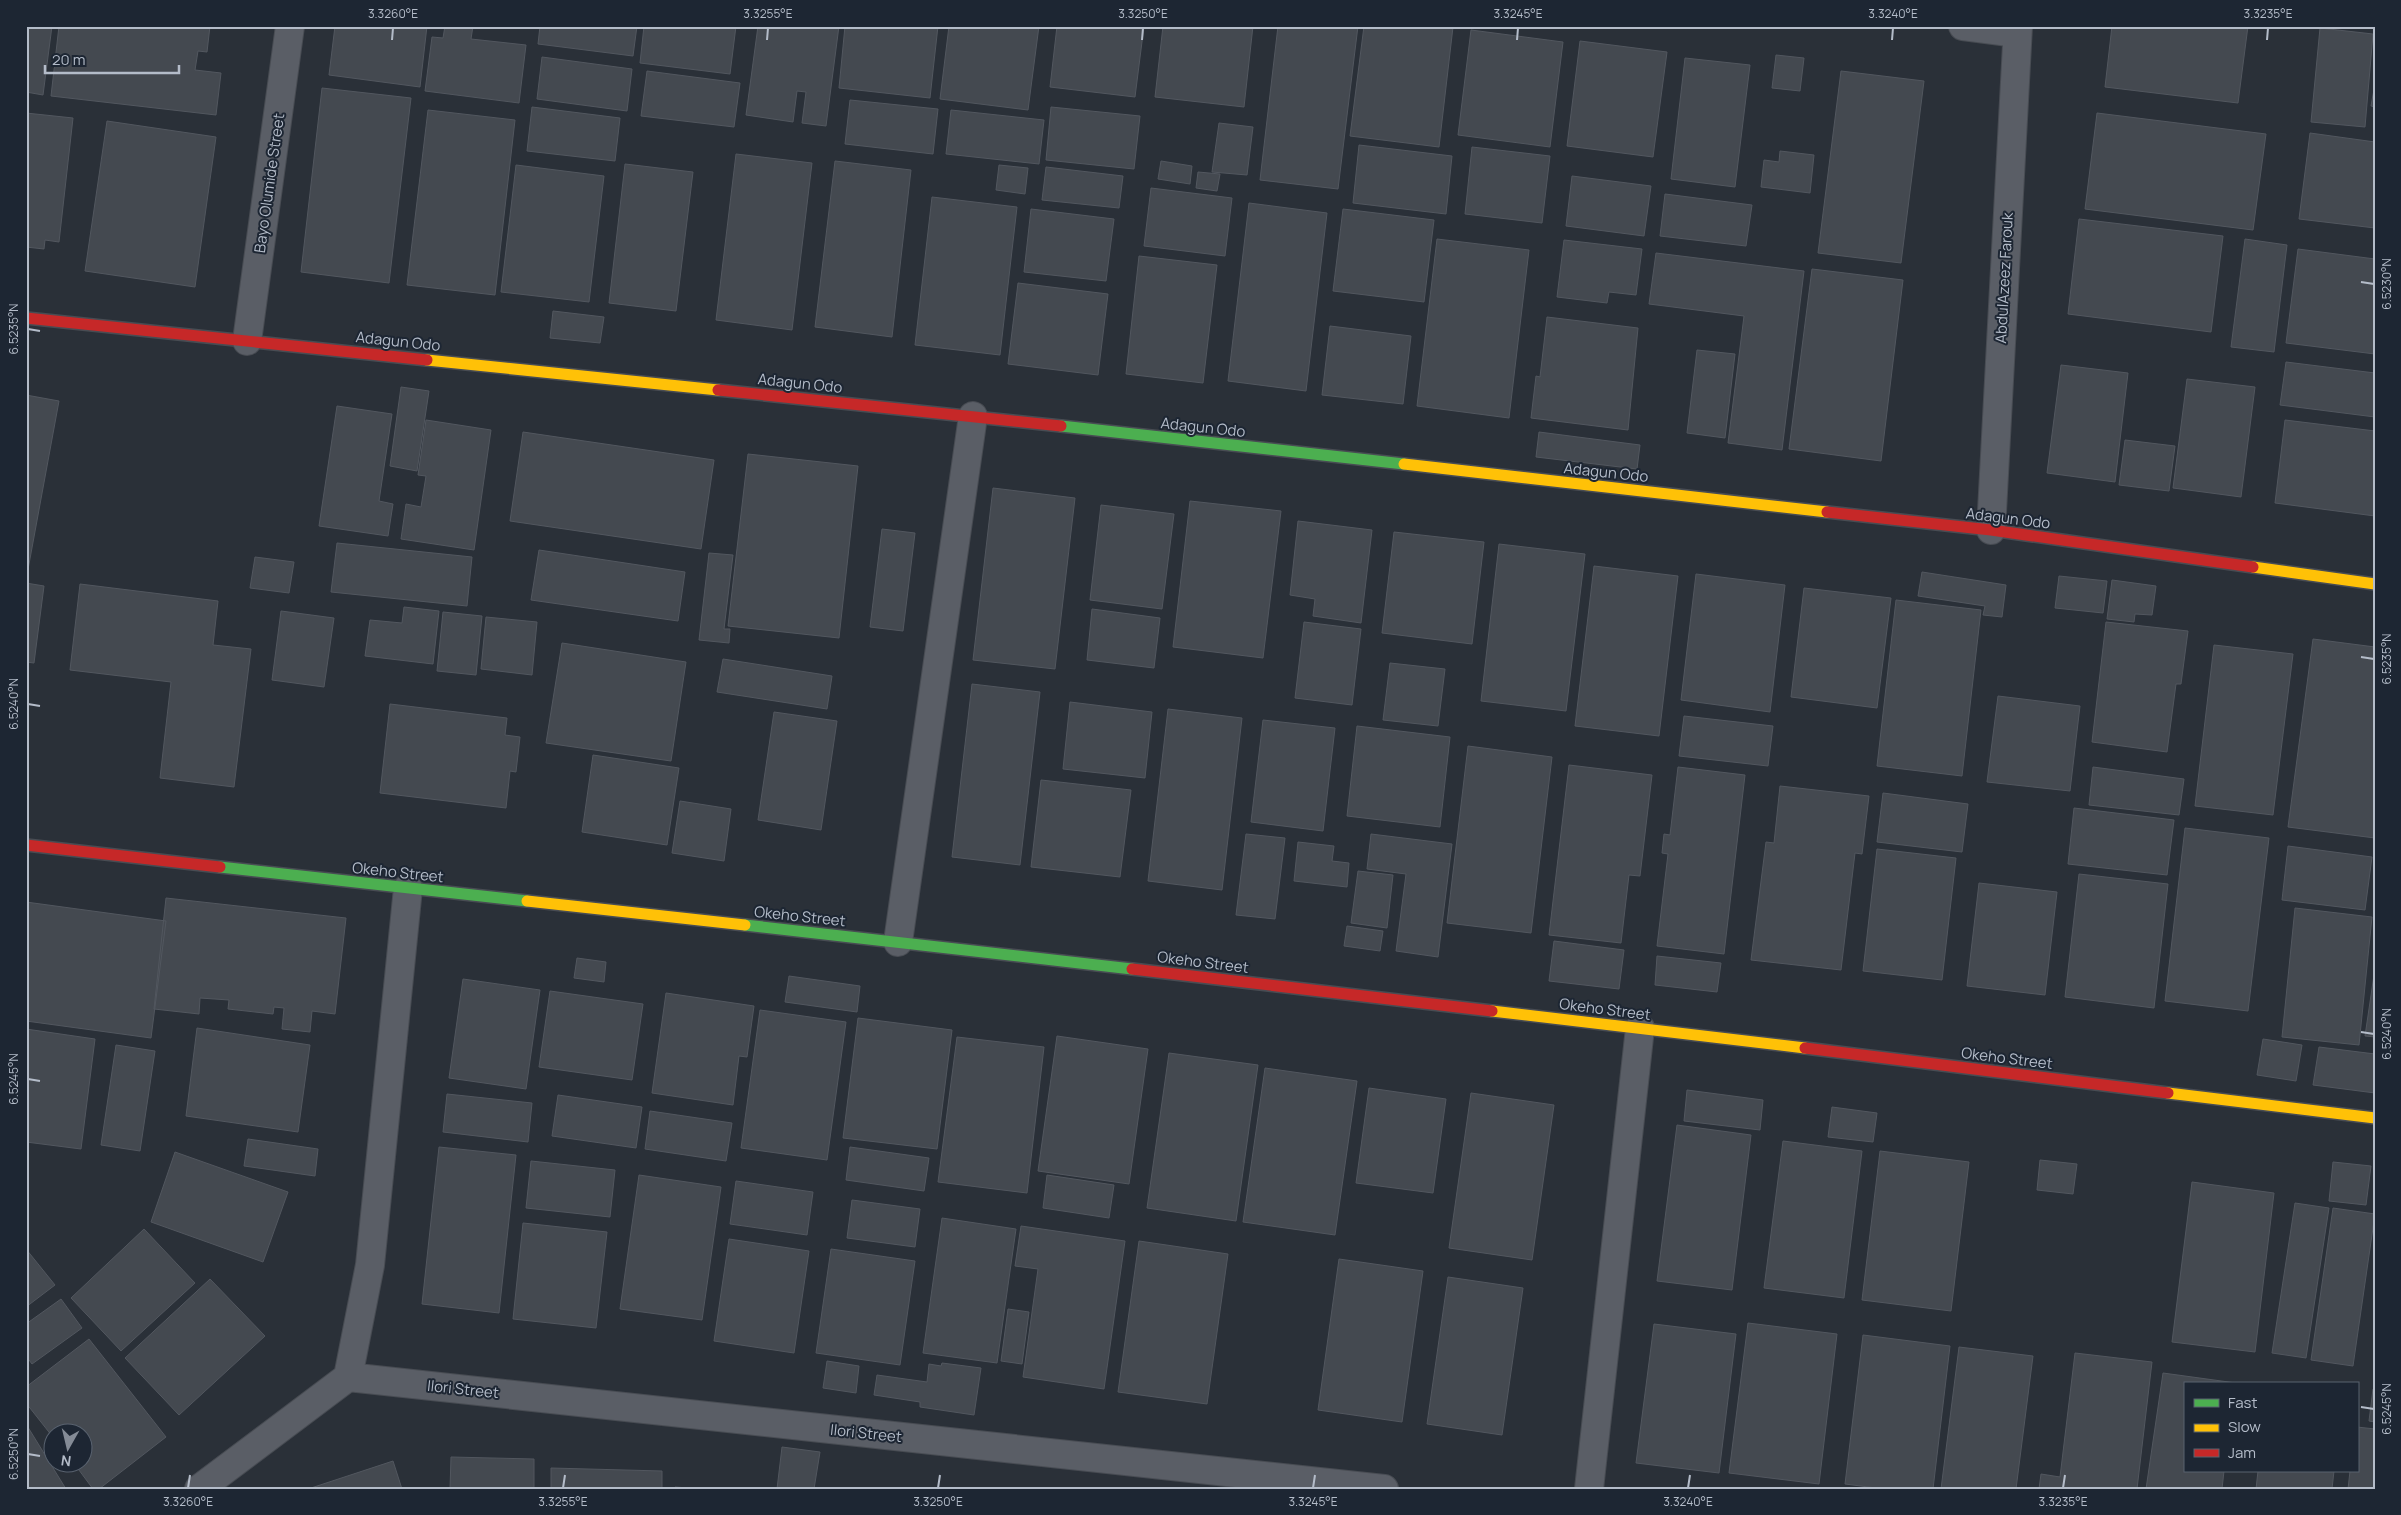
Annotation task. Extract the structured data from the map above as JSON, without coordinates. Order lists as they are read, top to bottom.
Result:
{
  "streets": {
    "street": [
      "Bayo Olumide Street",
      "AbdulAzeez Farouk",
      "Adagun Odo",
      "Okeho Street",
      "Ilori Street"
    ]
  },
  "crossings": [
    ["Bayo Olumide Street", "Adagun Odo"],
    ["AbdulAzeez Farouk", "Adagun Odo"]
  ],
  "legend": ["Fast", "Slow", "Jam"],
  "scale_bar": "20 m",
  "north": "bottom",
  "coordinates": [
    "3.3260°E",
    "3.3255°E",
    "3.3250°E",
    "3.3245°E",
    "3.3240°E",
    "3.3235°E",
    "6.5230°N",
    "6.5235°N",
    "6.5240°N",
    "6.5245°N",
    "6.5250°N"
  ]
}
